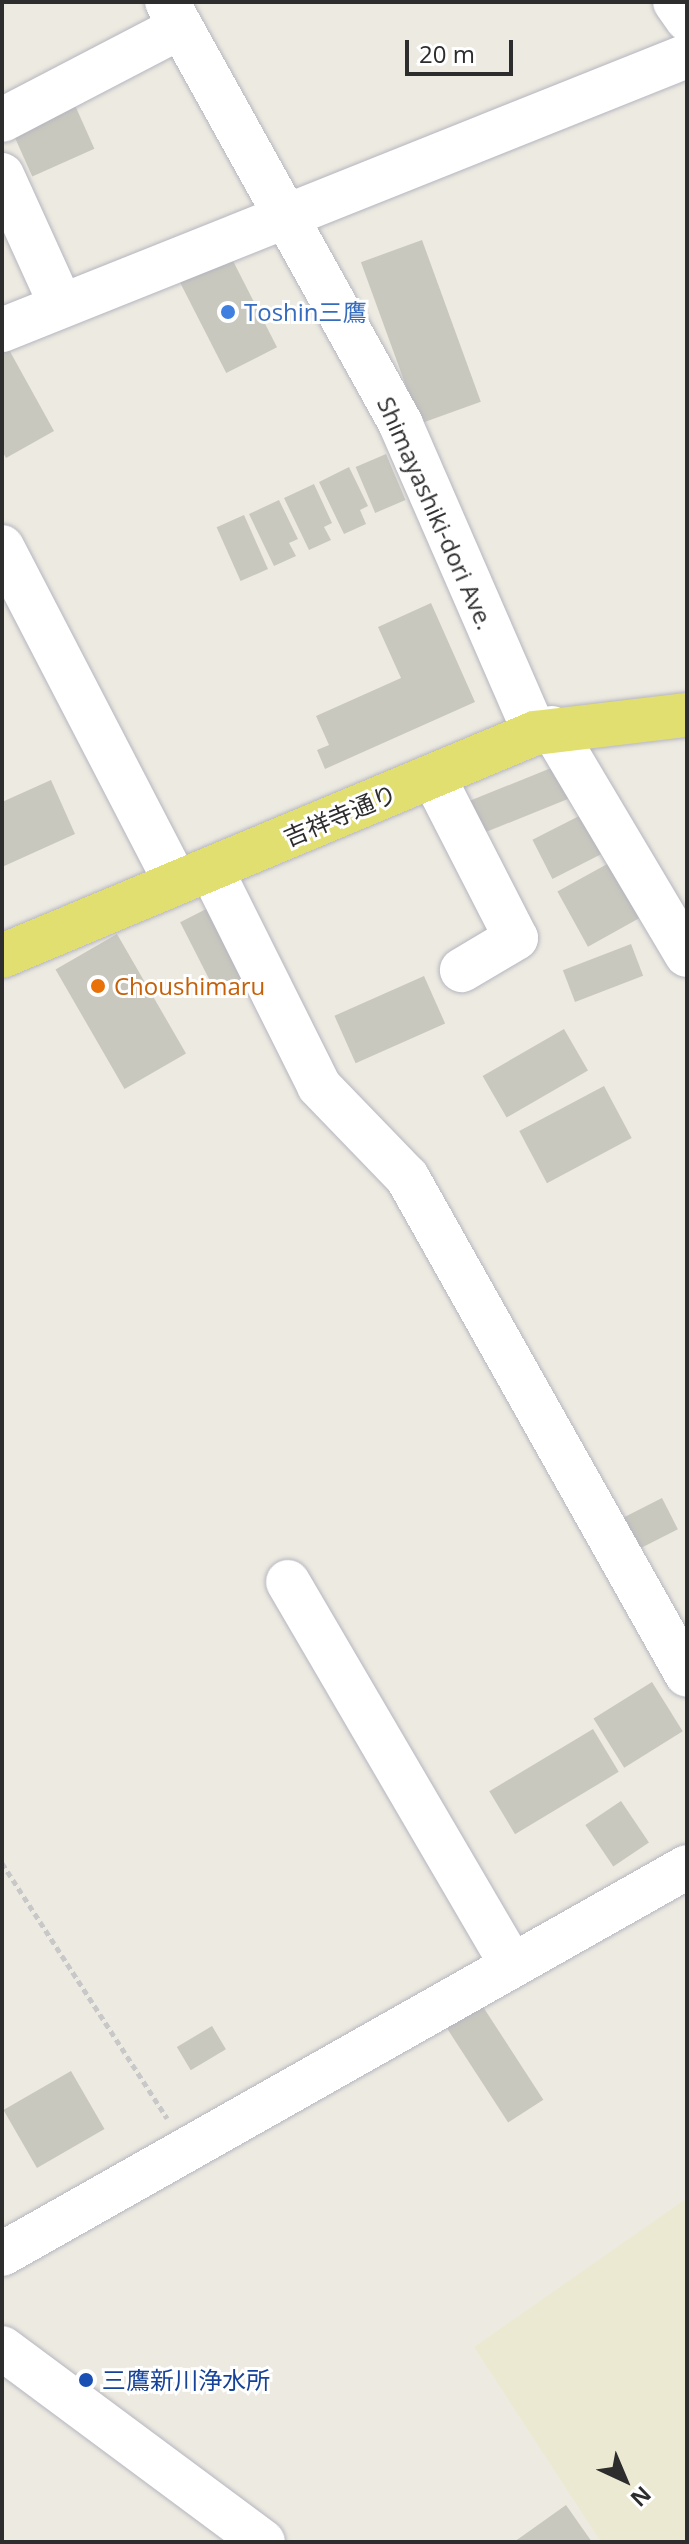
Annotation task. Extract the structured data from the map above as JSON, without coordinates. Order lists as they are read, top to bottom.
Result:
{
  "streets": {
    "main road": ["吉祥寺通り"],
    "street": ["Shimayashiki-dori Ave."]
  },
  "crossings": [
    ["Shimayashiki-dori Ave.", "吉祥寺通り"]
  ],
  "places": ["Toshin三鷹", "Choushimaru", "三鷹新川浄水所"],
  "scale_bar": "20 m",
  "north": "bottom right"
}
